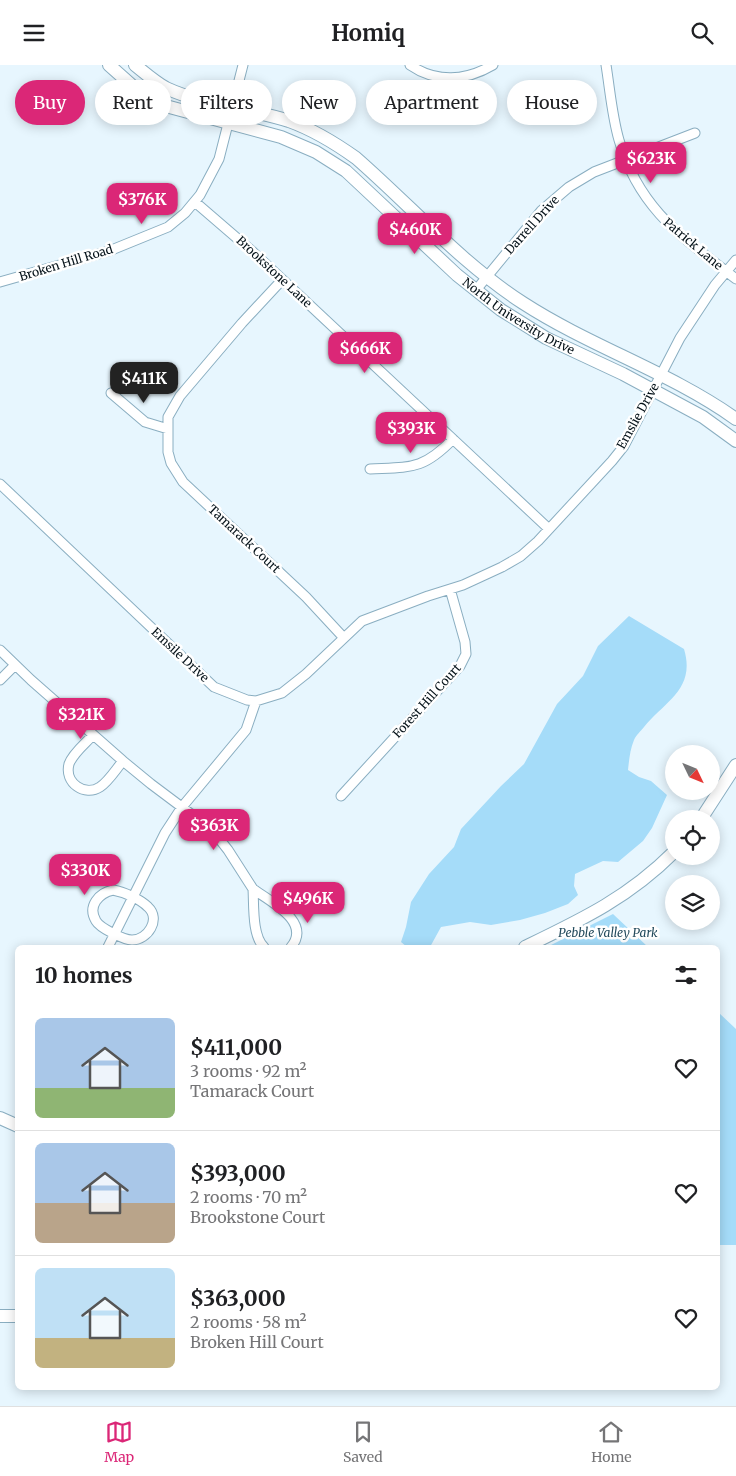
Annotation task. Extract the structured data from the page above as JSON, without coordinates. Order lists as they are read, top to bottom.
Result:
{
  "streets": {
    "street": [
      "Darrell Drive",
      "Patrick Lane",
      "Broken Hill Road",
      "Brookstone Lane",
      "North University Drive",
      "Emslie Drive",
      "Tamarack Court",
      "Emsile Drive",
      "Forest Hill Court"
    ]
  },
  "crossings": [
    ["Darrell Drive", "Patrick Lane"],
    ["Darrell Drive", "North University Drive"],
    ["Patrick Lane", "Emslie Drive"],
    ["Broken Hill Road", "Brookstone Lane"],
    ["Brookstone Lane", "Emslie Drive"],
    ["Brookstone Lane", "Tamarack Court"],
    ["North University Drive", "Emslie Drive"],
    ["Emslie Drive", "Forest Hill Court"]
  ],
  "parks": ["Pebble Valley Park"],
  "north": "bottom right",
  "page": {
    "header": "Homiq",
    "chip": [
      "Buy",
      "Rent",
      "Filters",
      "New",
      "Apartment",
      "House"
    ],
    "price": [
      "$623K",
      "$376K",
      "$460K",
      "$666K",
      "$411K",
      "$393K",
      "$321K",
      "$363K",
      "$330K",
      "$496K"
    ],
    "heading": "10 homes",
    "list": [
      {
        "name": "$411,000",
        "note": "3 rooms · 92 m² · Tamarack Court"
      },
      {
        "name": "$393,000",
        "note": "2 rooms · 70 m² · Brookstone Court"
      },
      {
        "name": "$363,000",
        "note": "2 rooms · 58 m² · Broken Hill Court"
      }
    ],
    "tabs": ["Map", "Saved", "Home"]
  }
}
